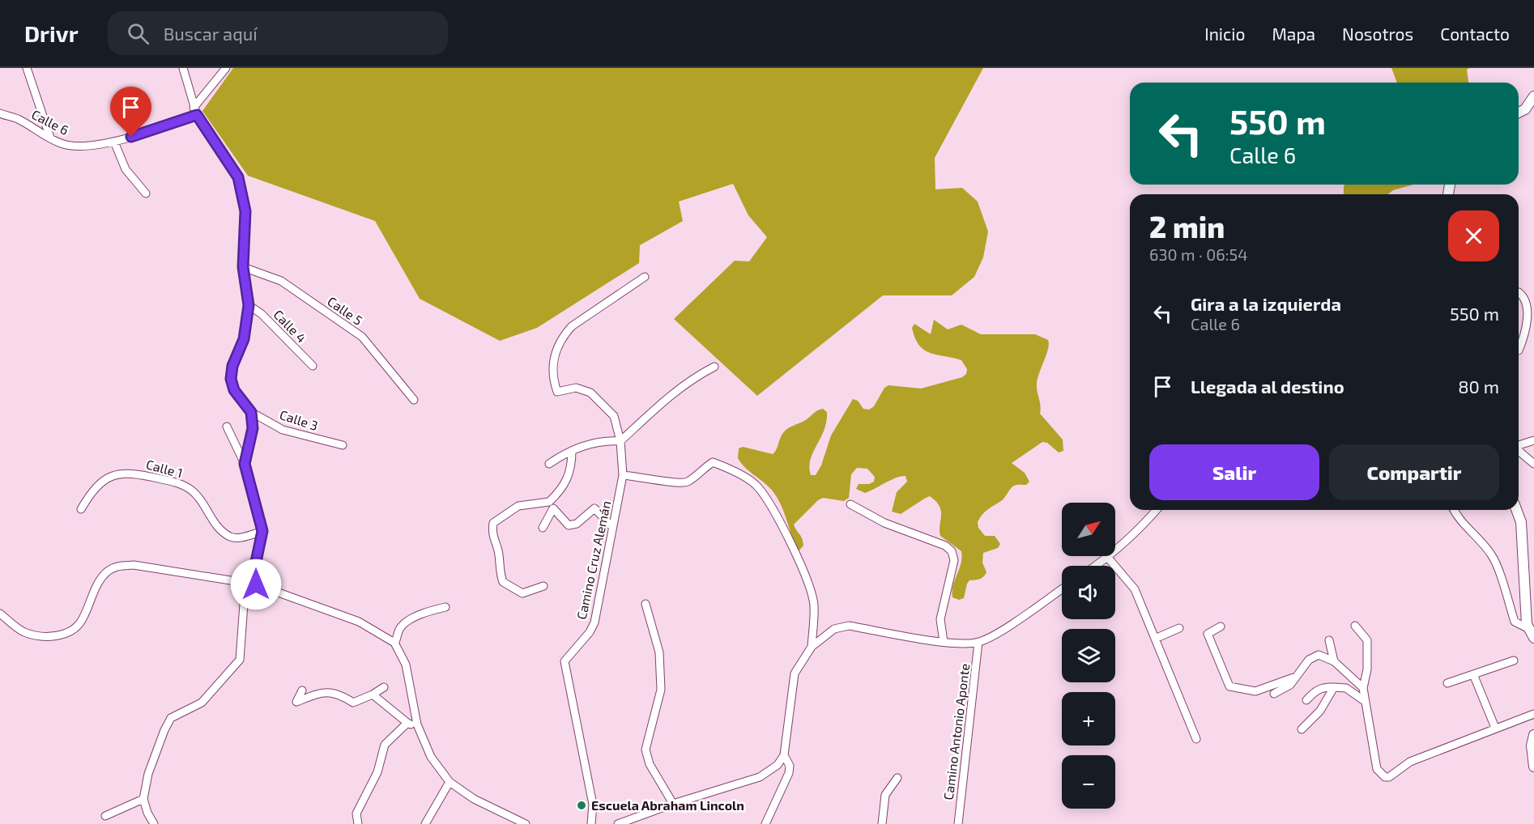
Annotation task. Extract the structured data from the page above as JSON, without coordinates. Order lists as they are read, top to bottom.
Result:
{
  "streets": {
    "street": [
      "Calle 6",
      "Calle 5",
      "Calle 4",
      "Calle 3",
      "Calle 1",
      "Camino Cruz Alemán",
      "Camino Antonio Aponte"
    ]
  },
  "places": ["Escuela Abraham Lincoln"],
  "north": "top right",
  "page": {
    "header": "Drivr",
    "search": "Buscar aquí",
    "nav": [
      "Inicio",
      "Mapa",
      "Nosotros",
      "Contacto"
    ],
    "turn": ["550 m", "Calle 6"],
    "heading": ["2 min", "630 m · 06:54"],
    "list": [
      {
        "name": "Gira a la izquierda",
        "note": "Calle 6",
        "value": "550 m"
      },
      {
        "name": "Llegada al destino",
        "value": "80 m"
      }
    ],
    "buttons": ["Salir", "Compartir"],
    "map_buttons": ["+", "−"]
  }
}
